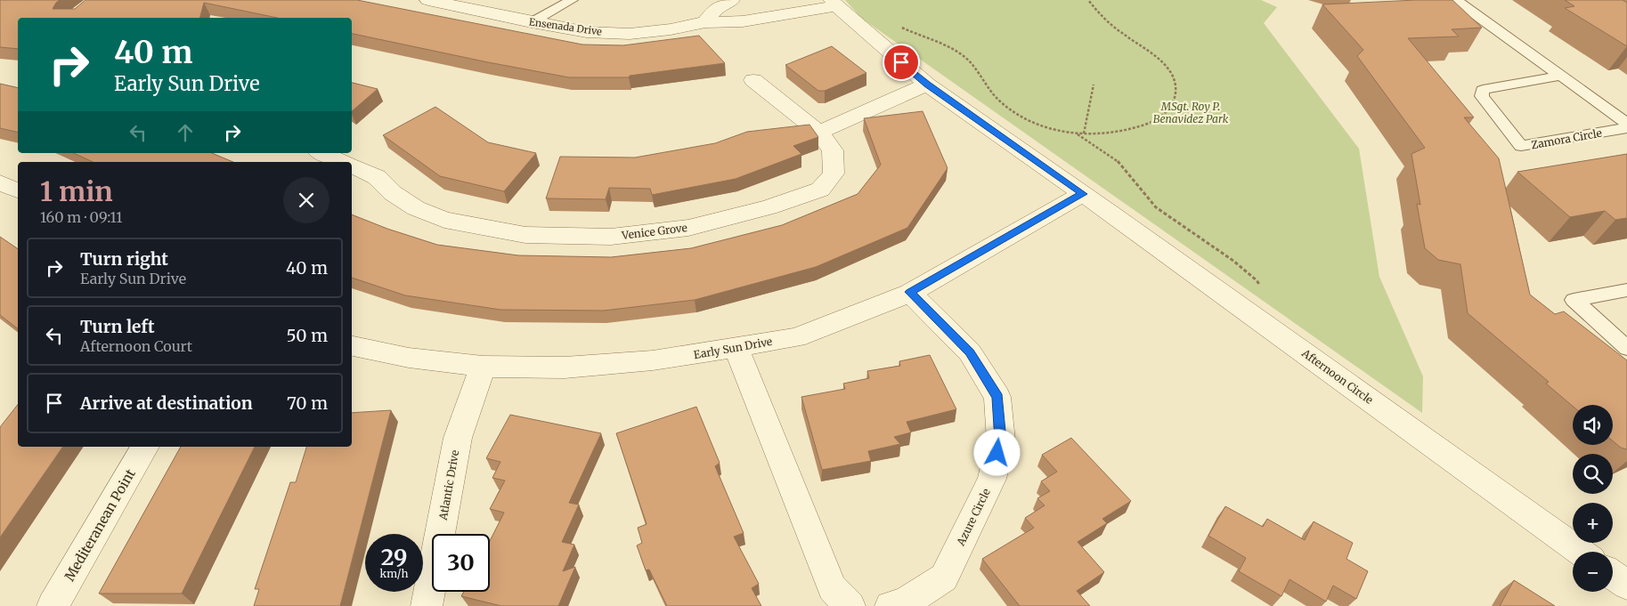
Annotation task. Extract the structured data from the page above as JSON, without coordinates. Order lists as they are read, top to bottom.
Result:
{
  "streets": {
    "street": [
      "Ensenada Drive",
      "Venice Grove",
      "Early Sun Drive",
      "Afternoon Circle",
      "Atlantic Drive",
      "Azure Circle",
      "Mediteranean Point"
    ],
    "lane": ["Zamora Circle"]
  },
  "crossings": [
    ["Ensenada Drive", "Afternoon Circle"],
    ["Early Sun Drive", "Afternoon Circle"],
    ["Early Sun Drive", "Atlantic Drive"],
    ["Early Sun Drive", "Azure Circle"]
  ],
  "parks": ["MSgt. Roy P. Benavidez Park"],
  "page": {
    "turn": ["40 m", "Early Sun Drive"],
    "heading": ["1 min", "160 m · 09:11"],
    "list": [
      {
        "name": "Turn right",
        "note": "Early Sun Drive",
        "value": "40 m"
      },
      {
        "name": "Turn left",
        "note": "Afternoon Court",
        "value": "50 m"
      },
      {
        "name": "Arrive at destination",
        "value": "70 m"
      }
    ],
    "map_buttons": ["+", "−"],
    "speed": "29 km/h",
    "limit": "30"
  }
}
